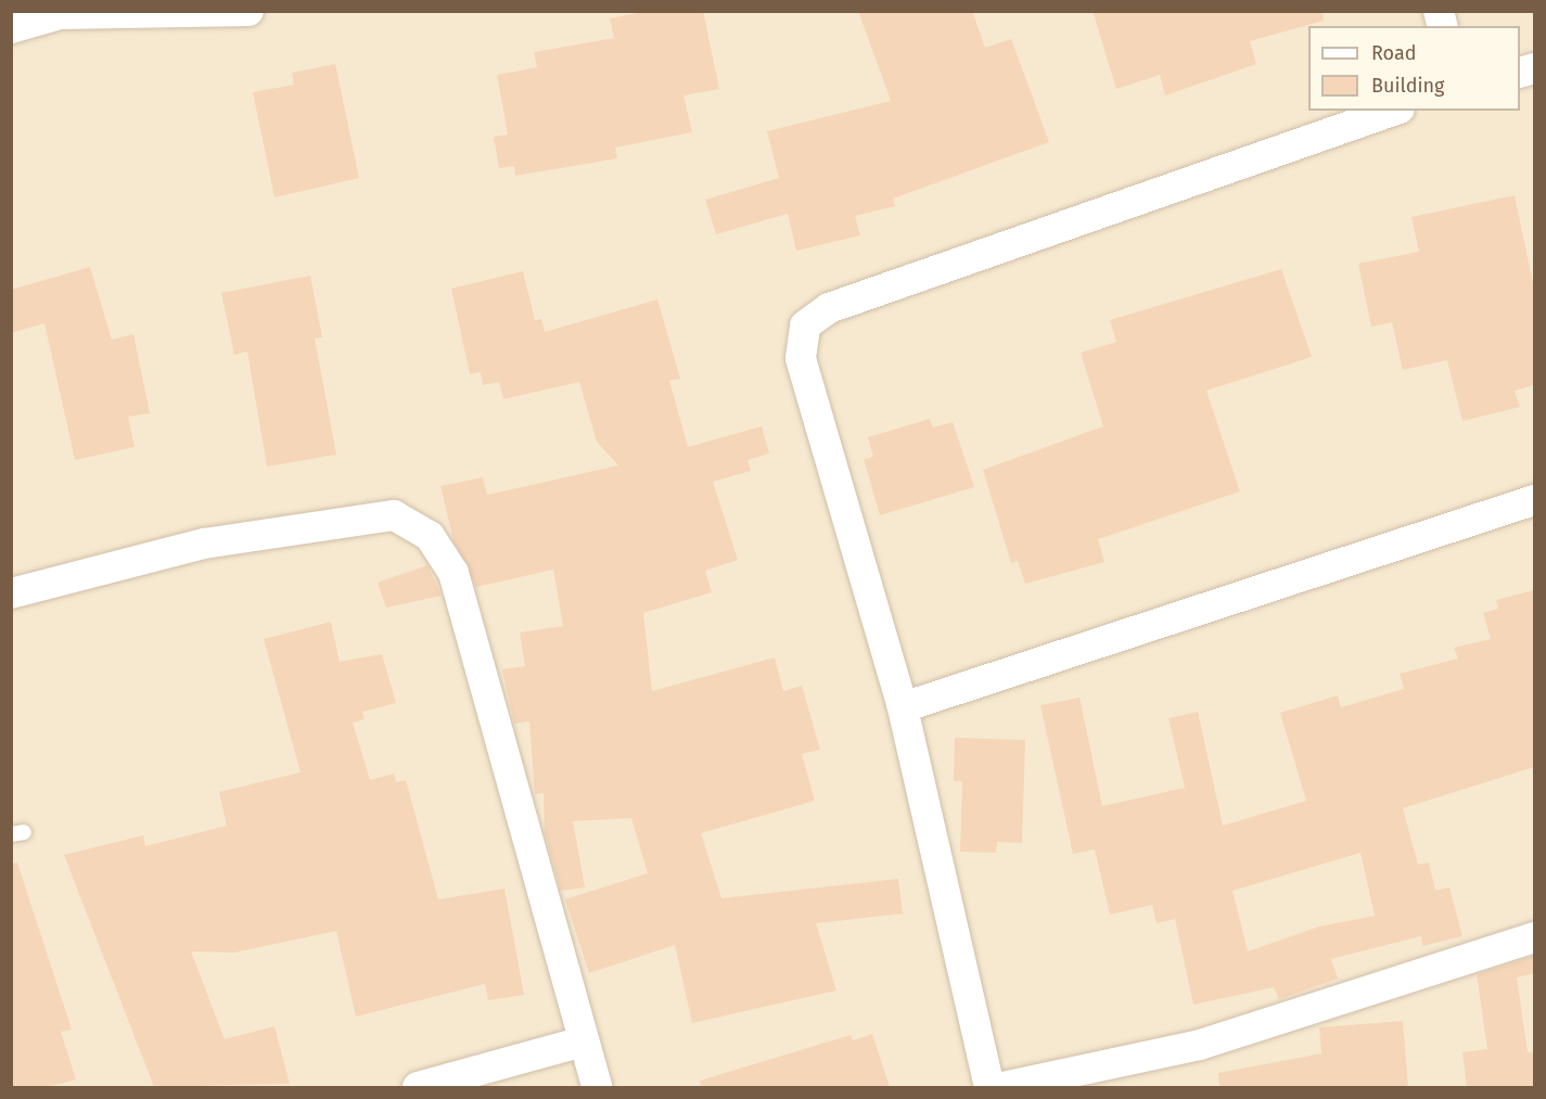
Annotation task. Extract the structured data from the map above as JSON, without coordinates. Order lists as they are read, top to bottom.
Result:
{
  "legend": ["Road", "Building"]
}
